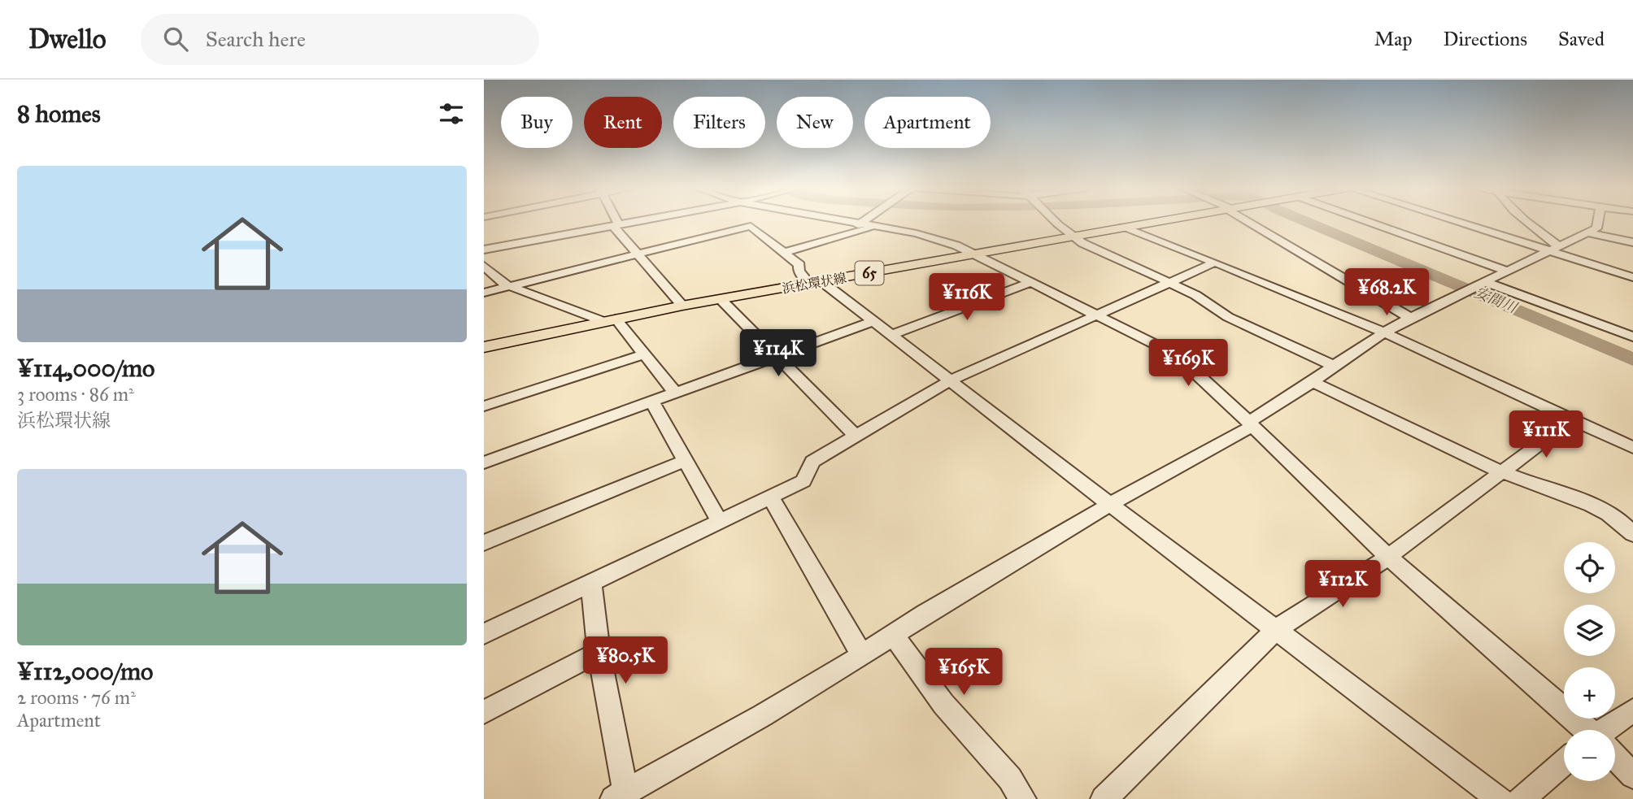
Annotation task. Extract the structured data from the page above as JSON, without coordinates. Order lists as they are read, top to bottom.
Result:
{
  "streets": {
    "main road": ["65", "浜松環状線"]
  },
  "water": ["安間川"],
  "page": {
    "header": "Dwello",
    "search": "Search here",
    "nav": ["Map", "Directions", "Saved"],
    "heading": "8 homes",
    "chip": [
      "Buy",
      "Rent",
      "Filters",
      "New",
      "Apartment"
    ],
    "list": [
      {
        "name": "¥114,000/mo",
        "note": "3 rooms · 86 m² · 浜松環状線"
      },
      {
        "name": "¥112,000/mo",
        "note": "2 rooms · 76 m² · Apartment"
      }
    ],
    "price": [
      "¥68.2K",
      "¥116K",
      "¥114K",
      "¥169K",
      "¥111K",
      "¥112K",
      "¥80.5K",
      "¥165K"
    ],
    "map_buttons": ["+", "−"]
  }
}
